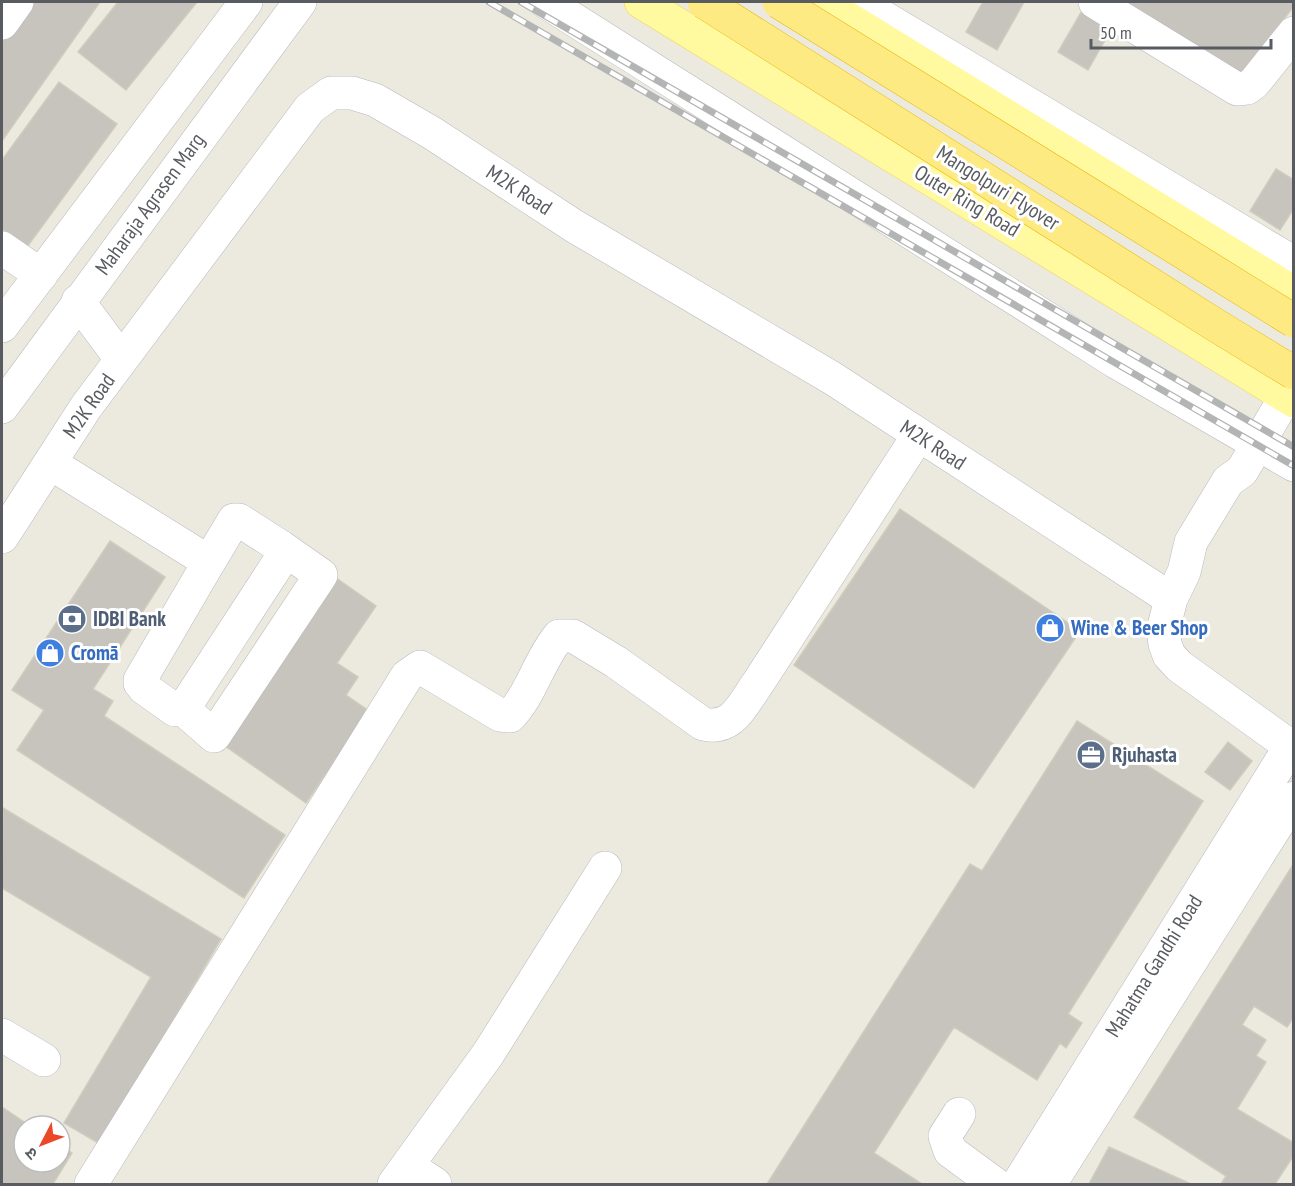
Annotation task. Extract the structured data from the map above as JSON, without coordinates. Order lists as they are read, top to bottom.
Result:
{
  "streets": {
    "highway": ["Mangolpuri Flyover"],
    "main road": ["Outer Ring Road"],
    "street": ["M2K Road", "Maharaja Agrasen Marg", "Mahatma Gandhi Road"]
  },
  "crossings": [
    ["Mangolpuri Flyover", "Outer Ring Road"]
  ],
  "places": {
    "bank": ["IDBI Bank"],
    "shop": ["Wine & Beer Shop", "Cromā"],
    "office": ["Rjuhasta"]
  },
  "scale_bar": "50 m",
  "north": "bottom left"
}
